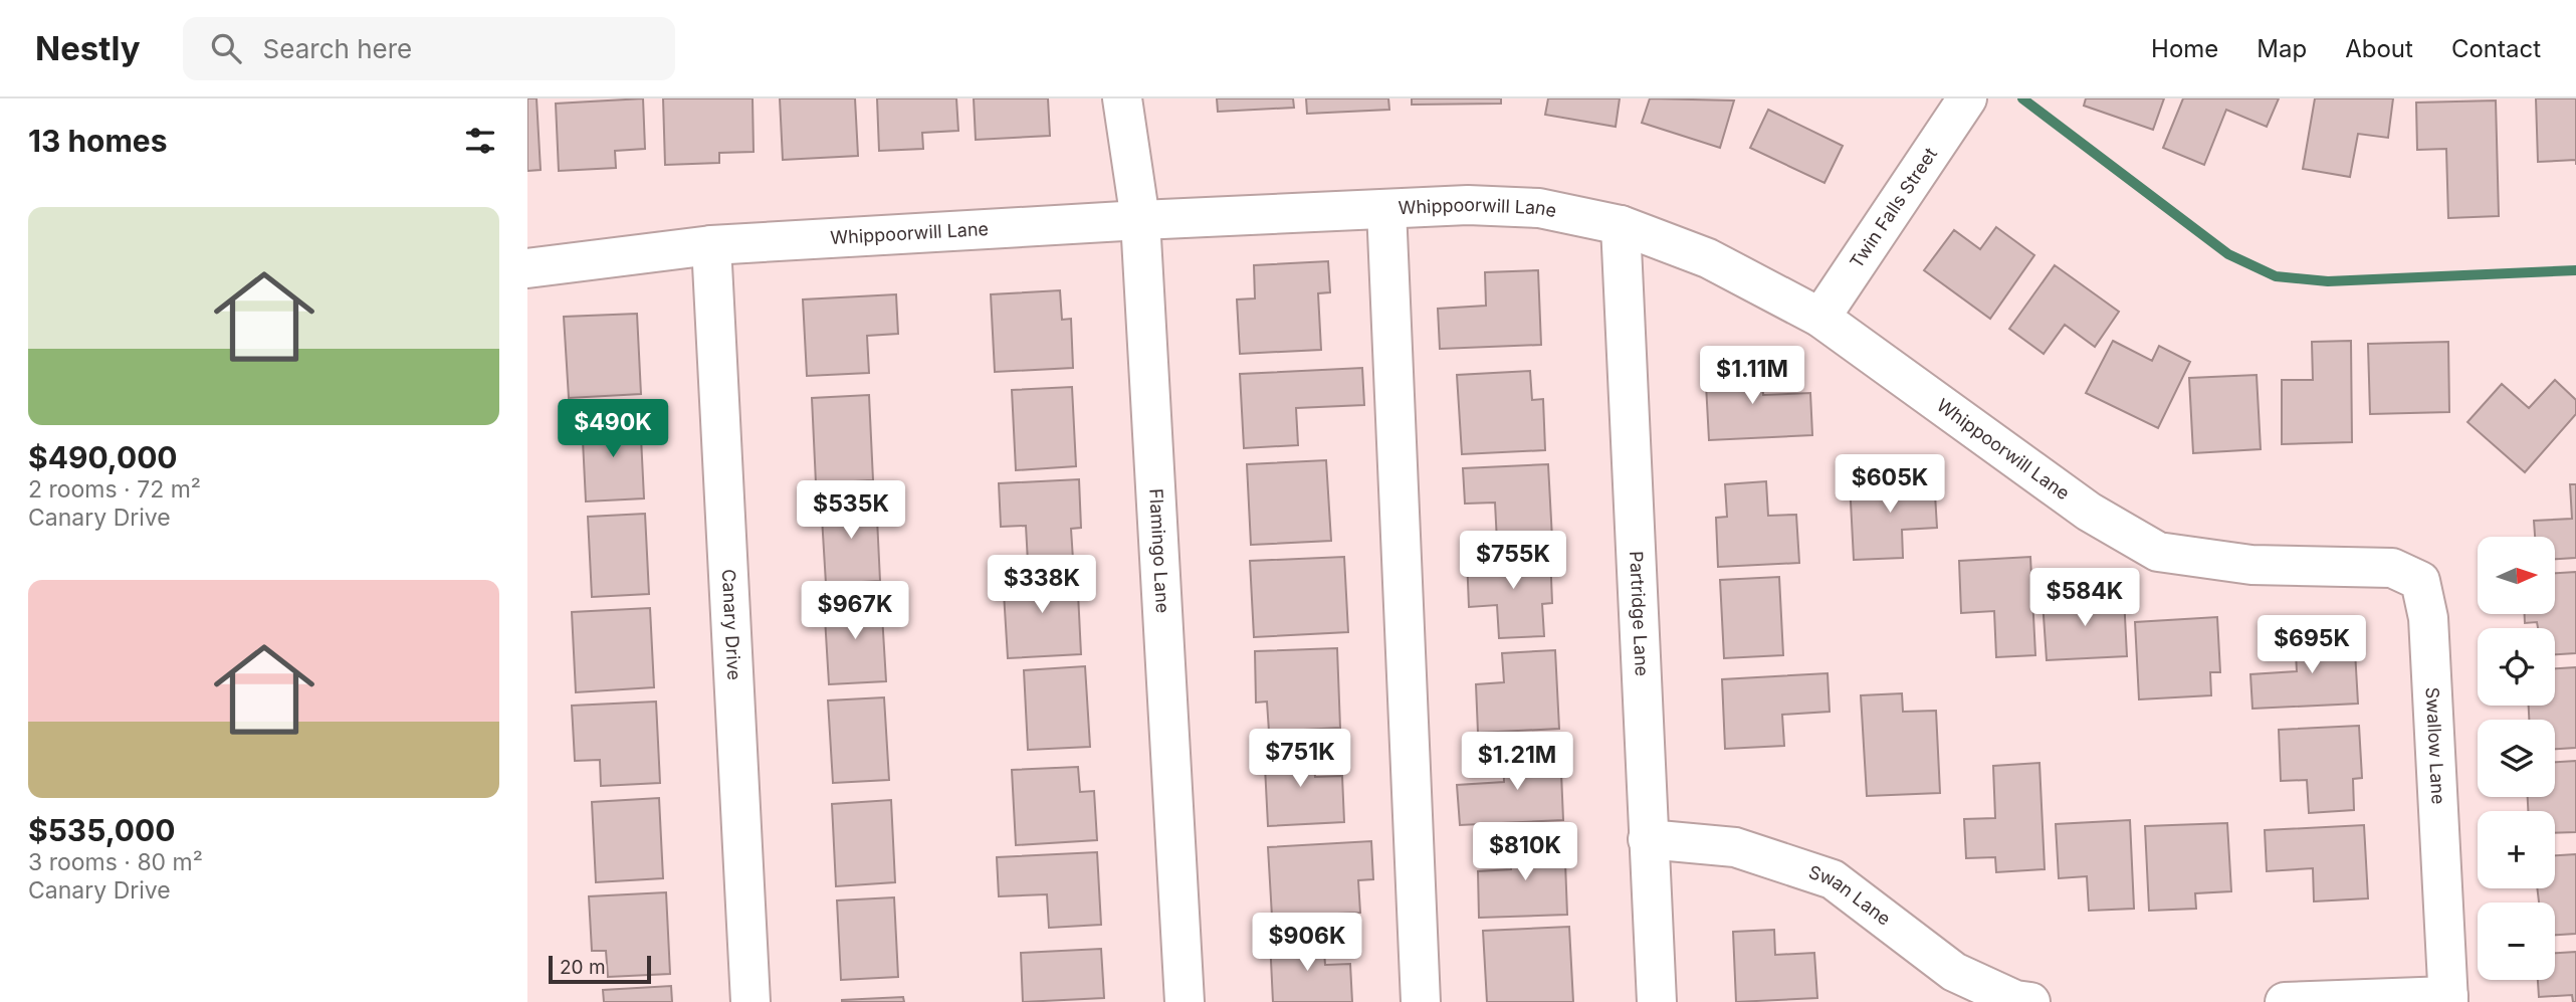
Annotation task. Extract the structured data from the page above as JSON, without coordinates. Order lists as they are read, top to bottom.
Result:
{
  "streets": {
    "street": [
      "Twin Falls Street",
      "Whippoorwill Lane",
      "Flamingo Lane",
      "Partridge Lane",
      "Canary Drive",
      "Swallow Lane",
      "Swan Lane"
    ]
  },
  "crossings": [
    ["Twin Falls Street", "Whippoorwill Lane"],
    ["Whippoorwill Lane", "Flamingo Lane"],
    ["Whippoorwill Lane", "Partridge Lane"],
    ["Whippoorwill Lane", "Canary Drive"],
    ["Whippoorwill Lane", "Swallow Lane"],
    ["Partridge Lane", "Swan Lane"]
  ],
  "scale_bar": "20 m",
  "north": "right",
  "page": {
    "header": "Nestly",
    "search": "Search here",
    "nav": [
      "Home",
      "Map",
      "About",
      "Contact"
    ],
    "heading": "13 homes",
    "list": [
      {
        "name": "$490,000",
        "note": "2 rooms · 72 m² · Canary Drive"
      },
      {
        "name": "$535,000",
        "note": "3 rooms · 80 m² · Canary Drive"
      }
    ],
    "price": [
      "$1.11M",
      "$490K",
      "$605K",
      "$535K",
      "$755K",
      "$338K",
      "$584K",
      "$967K",
      "$695K",
      "$751K",
      "$1.21M",
      "$810K",
      "$906K"
    ],
    "map_buttons": ["+", "−"],
    "scale": "20 m"
  }
}
